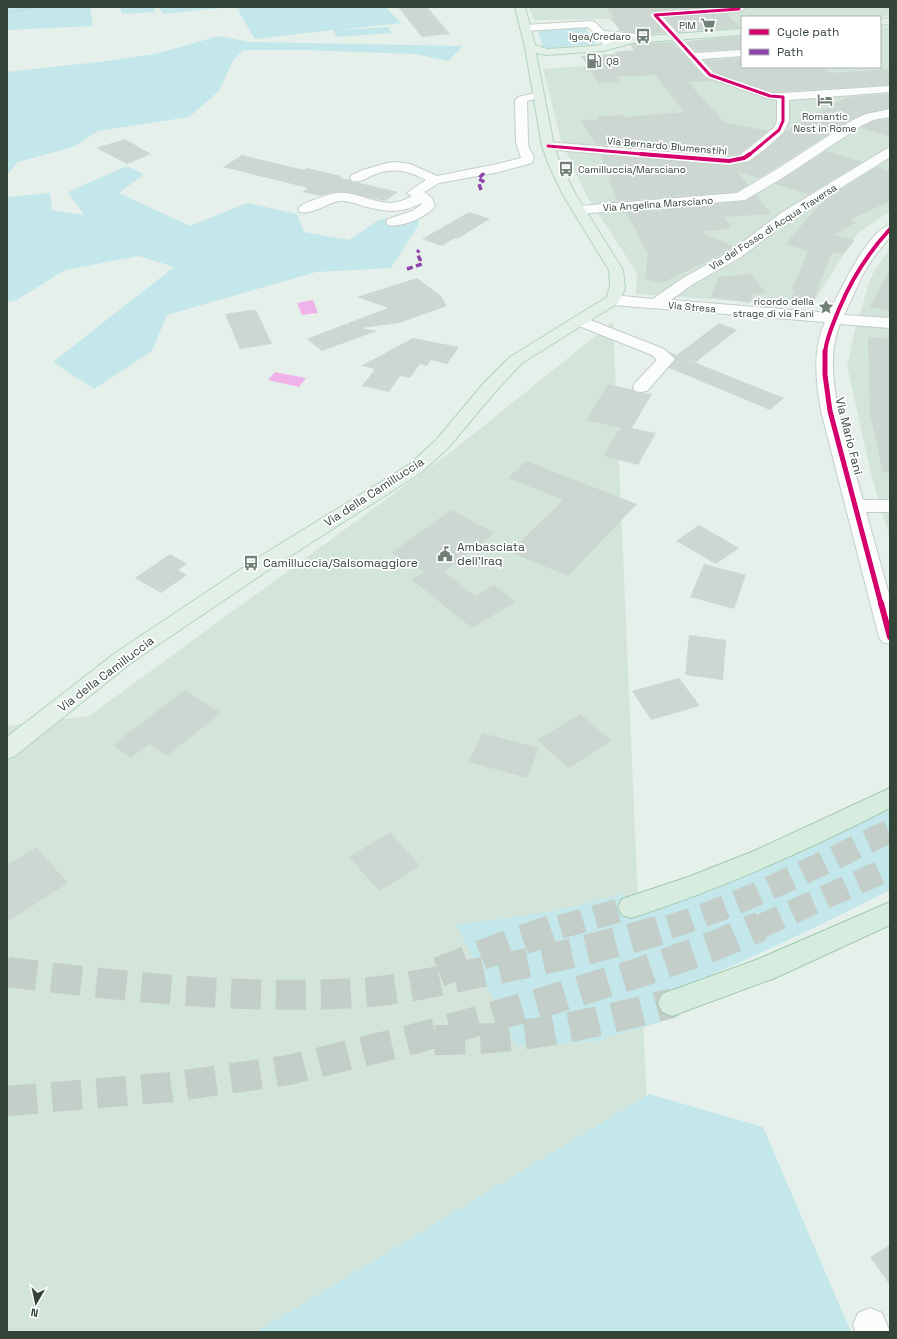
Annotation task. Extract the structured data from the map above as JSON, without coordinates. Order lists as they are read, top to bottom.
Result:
{
  "streets": {
    "main road": ["Via della Camilluccia"],
    "street": [
      "Via Bernardo Blumenstihl",
      "Via Angelina Marsciano",
      "Via del Fosso di Acqua Traversa",
      "Via Stresa",
      "Via Mario Fani"
    ]
  },
  "crossings": [
    ["Via del Fosso di Acqua Traversa", "Via Stresa"],
    ["Via Stresa", "Via Mario Fani"],
    ["Via Stresa", "Via della Camilluccia"]
  ],
  "places": {
    "supermarket": ["PIM"],
    "bus stop": ["Igea/Credaro", "Camilluccia/Marsciano", "Camilluccia/Salsomaggiore"],
    "fuel station": ["Q8"],
    "hotel": ["Romantic Nest in Rome"],
    "place": ["ricordo della strage di via Fani"],
    "public building": ["Ambasciata dell'Iraq"]
  },
  "legend": ["Cycle path", "Path"],
  "north": "bottom"
}
